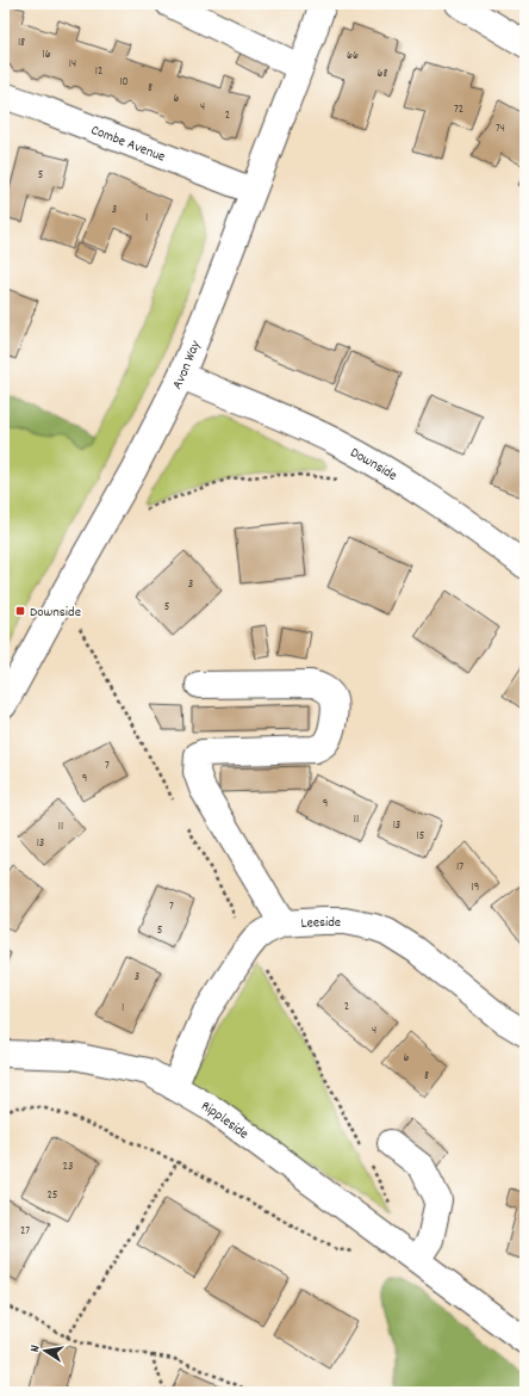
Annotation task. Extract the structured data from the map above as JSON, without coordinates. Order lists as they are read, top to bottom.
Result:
{
  "streets": {
    "street": [
      "Combe Avenue",
      "Avon Way",
      "Downside",
      "Leeside",
      "Rippleside"
    ]
  },
  "crossings": [
    ["Combe Avenue", "Avon Way"],
    ["Avon Way", "Downside"],
    ["Leeside", "Rippleside"]
  ],
  "places": {
    "transit": ["Downside"]
  },
  "house_numbers": [
    "18",
    "16",
    "66",
    "14",
    "12",
    "68",
    "10",
    "8",
    "6",
    "4",
    "72",
    "2",
    "74",
    "5",
    "3",
    "1",
    "3",
    "5",
    "7",
    "9",
    "9",
    "11",
    "13",
    "11",
    "15",
    "13",
    "17",
    "19",
    "7",
    "5",
    "3",
    "2",
    "1",
    "4",
    "6",
    "8",
    "23",
    "25",
    "27"
  ],
  "north": "left"
}
